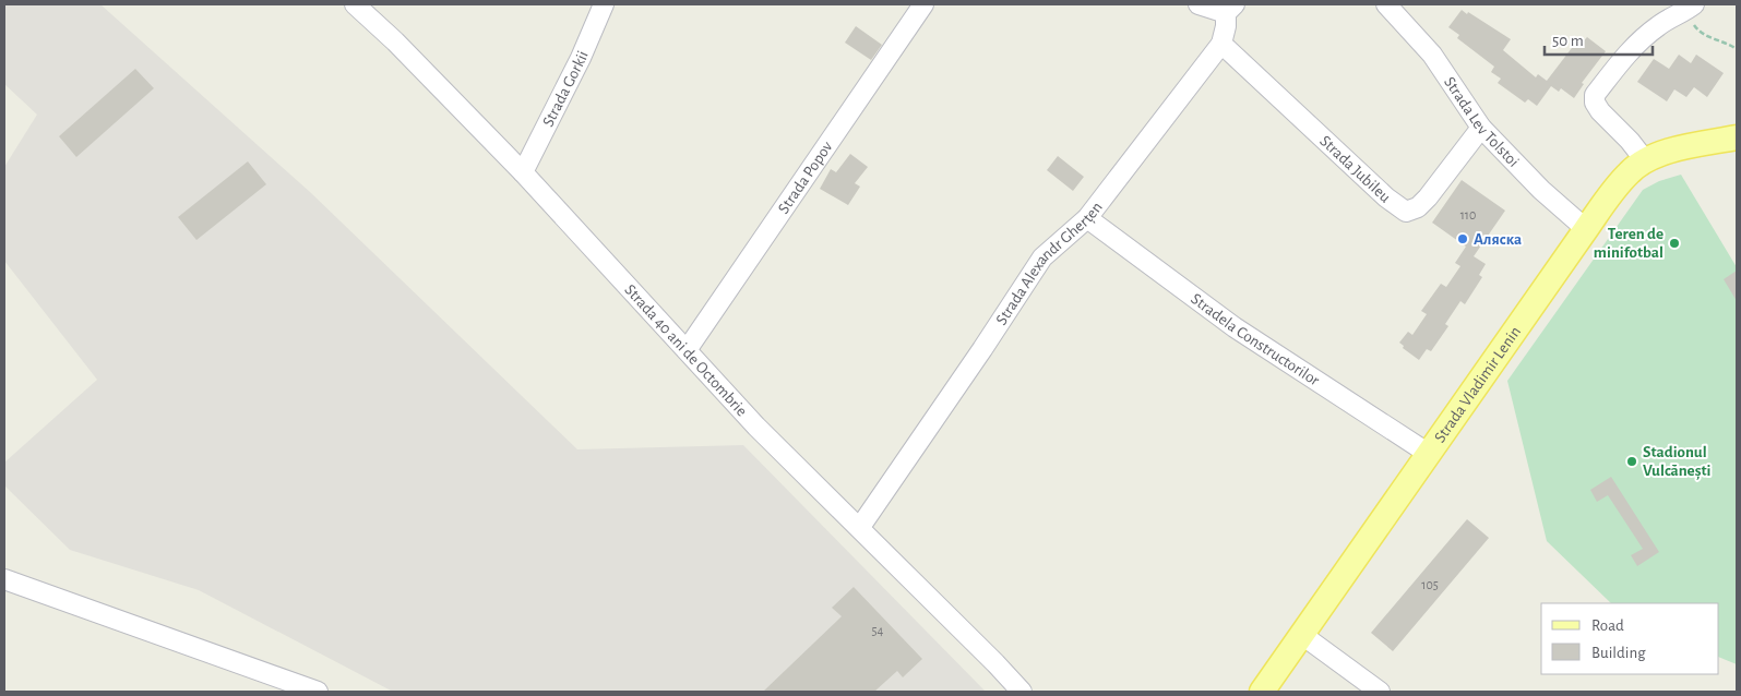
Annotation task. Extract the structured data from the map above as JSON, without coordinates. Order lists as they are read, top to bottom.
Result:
{
  "streets": {
    "main road": ["Strada Vladimir Lenin"],
    "street": [
      "Strada Gorkii",
      "Strada Lev Tolstoi",
      "Strada Jubileu",
      "Strada Popov",
      "Strada Alexandr Gherțen",
      "Stradela Constructorilor",
      "Strada 40 ani de Octombrie"
    ]
  },
  "crossings": [
    ["Strada Gorkii", "Strada 40 ani de Octombrie"],
    ["Strada Lev Tolstoi", "Strada Jubileu"],
    ["Strada Lev Tolstoi", "Strada Vladimir Lenin"],
    ["Strada Jubileu", "Strada Alexandr Gherțen"],
    ["Strada Popov", "Strada 40 ani de Octombrie"],
    ["Strada Alexandr Gherțen", "Stradela Constructorilor"],
    ["Strada Alexandr Gherțen", "Strada 40 ani de Octombrie"],
    ["Stradela Constructorilor", "Strada Vladimir Lenin"]
  ],
  "places": ["Аляска", "Teren de minifotbal", "Stadionul Vulcănești"],
  "house_numbers": ["110", "105", "54"],
  "legend": ["Road", "Building"],
  "scale_bar": "50 m"
}
